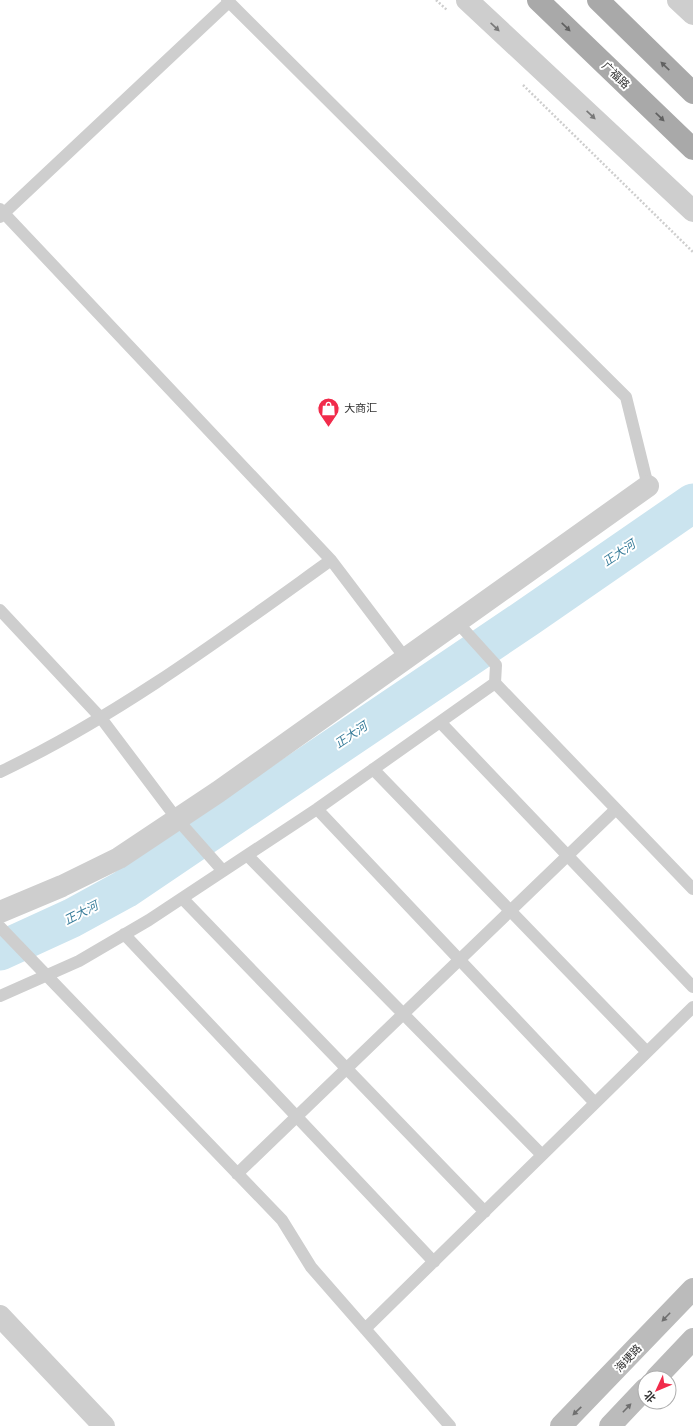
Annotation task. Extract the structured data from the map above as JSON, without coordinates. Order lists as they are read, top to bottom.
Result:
{
  "streets": {
    "main road": ["广福路", "海埂路"]
  },
  "water": ["正大河"],
  "places": {
    "shop": ["大商汇"]
  },
  "north": "bottom left"
}
